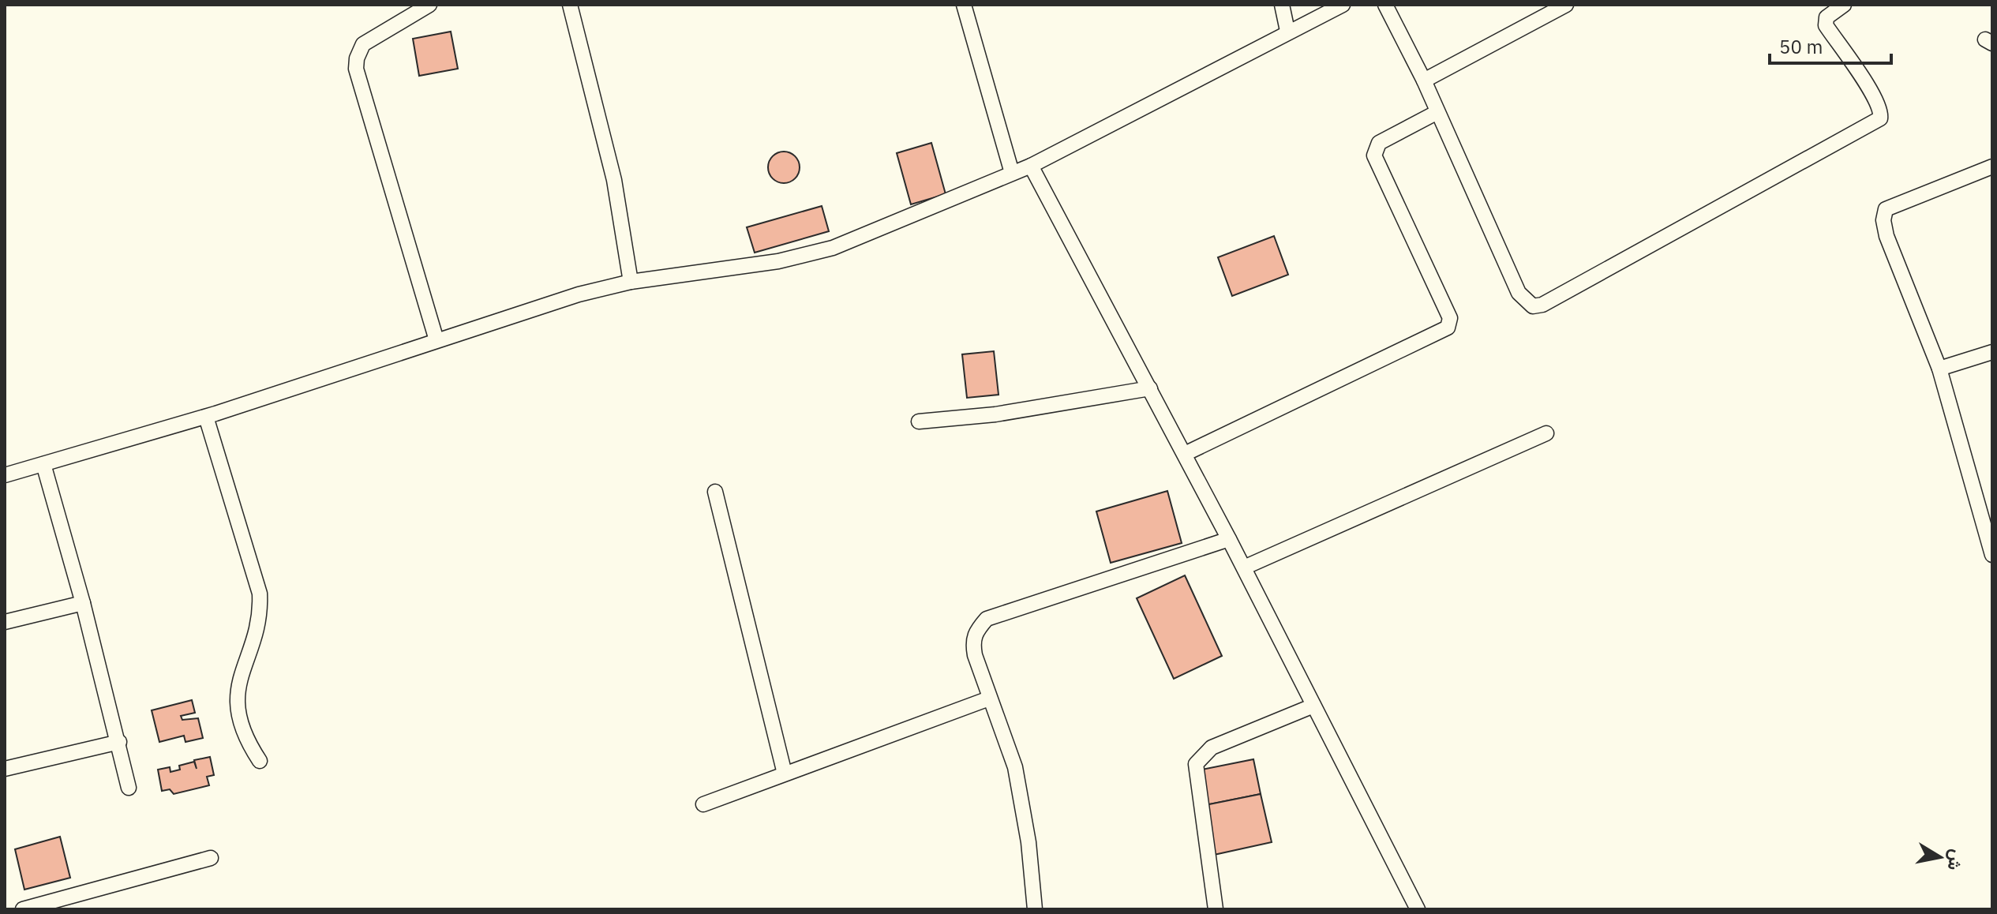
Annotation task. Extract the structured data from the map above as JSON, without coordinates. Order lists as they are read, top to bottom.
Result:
{
  "scale_bar": "50 m",
  "north": "right"
}
